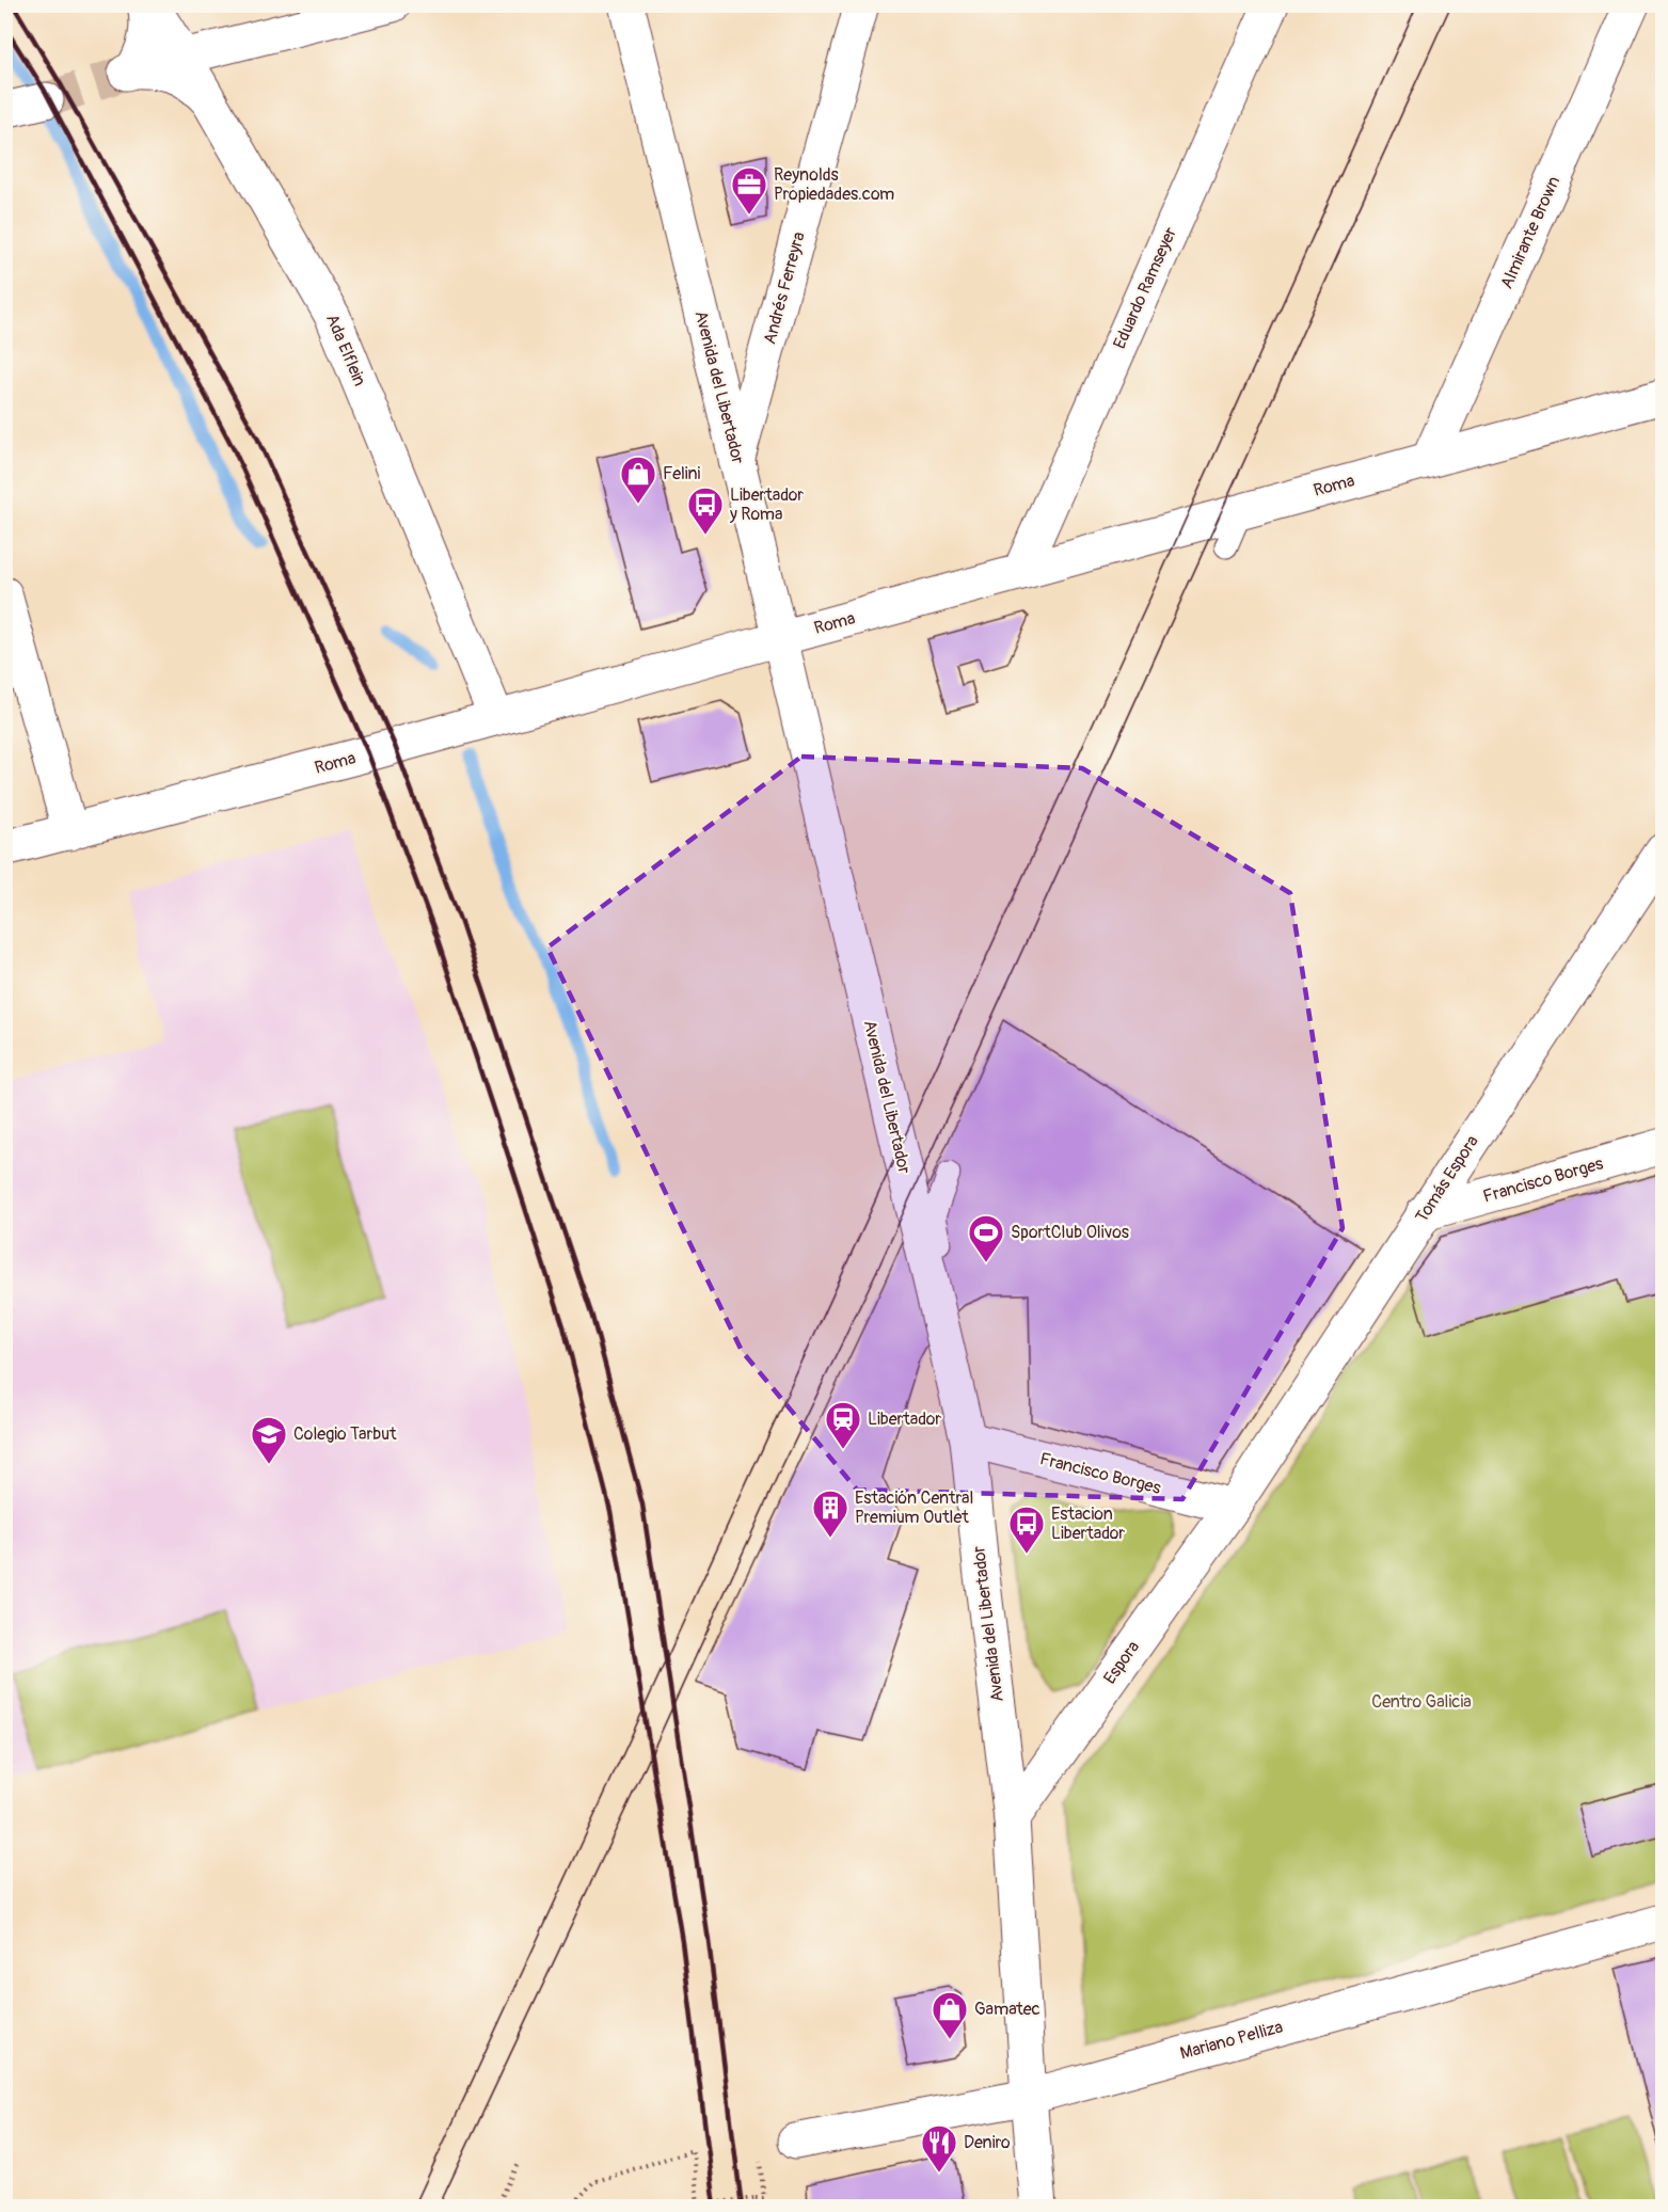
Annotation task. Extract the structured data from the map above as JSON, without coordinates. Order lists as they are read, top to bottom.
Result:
{
  "streets": {
    "street": [
      "Almirante Brown",
      "Andrés Ferreyra",
      "Eduardo Ramseyer",
      "Ada Elflein",
      "Avenida del Libertador",
      "Roma",
      "Tomás Espora",
      "Francisco Borges",
      "Espora",
      "Mariano Pelliza"
    ]
  },
  "crossings": [
    ["Almirante Brown", "Roma"],
    ["Andrés Ferreyra", "Avenida del Libertador"],
    ["Eduardo Ramseyer", "Roma"],
    ["Ada Elflein", "Roma"],
    ["Avenida del Libertador", "Roma"],
    ["Avenida del Libertador", "Francisco Borges"],
    ["Avenida del Libertador", "Espora"],
    ["Avenida del Libertador", "Mariano Pelliza"],
    ["Tomás Espora", "Francisco Borges"],
    ["Tomás Espora", "Espora"],
    ["Francisco Borges", "Espora"]
  ],
  "parks": ["Centro Galicia"],
  "places": {
    "office": ["Reynolds Propiedades.com"],
    "shop": ["Felini", "Gamatec"],
    "bus stop": ["Libertador y Roma", "Estacion Libertador"],
    "sports": ["SportClub Olivos"],
    "station": ["Libertador"],
    "school or university": ["Colegio Tarbut"],
    "building": ["Estación Central Premium Outlet"],
    "restaurant": ["Deniro"]
  }
}
